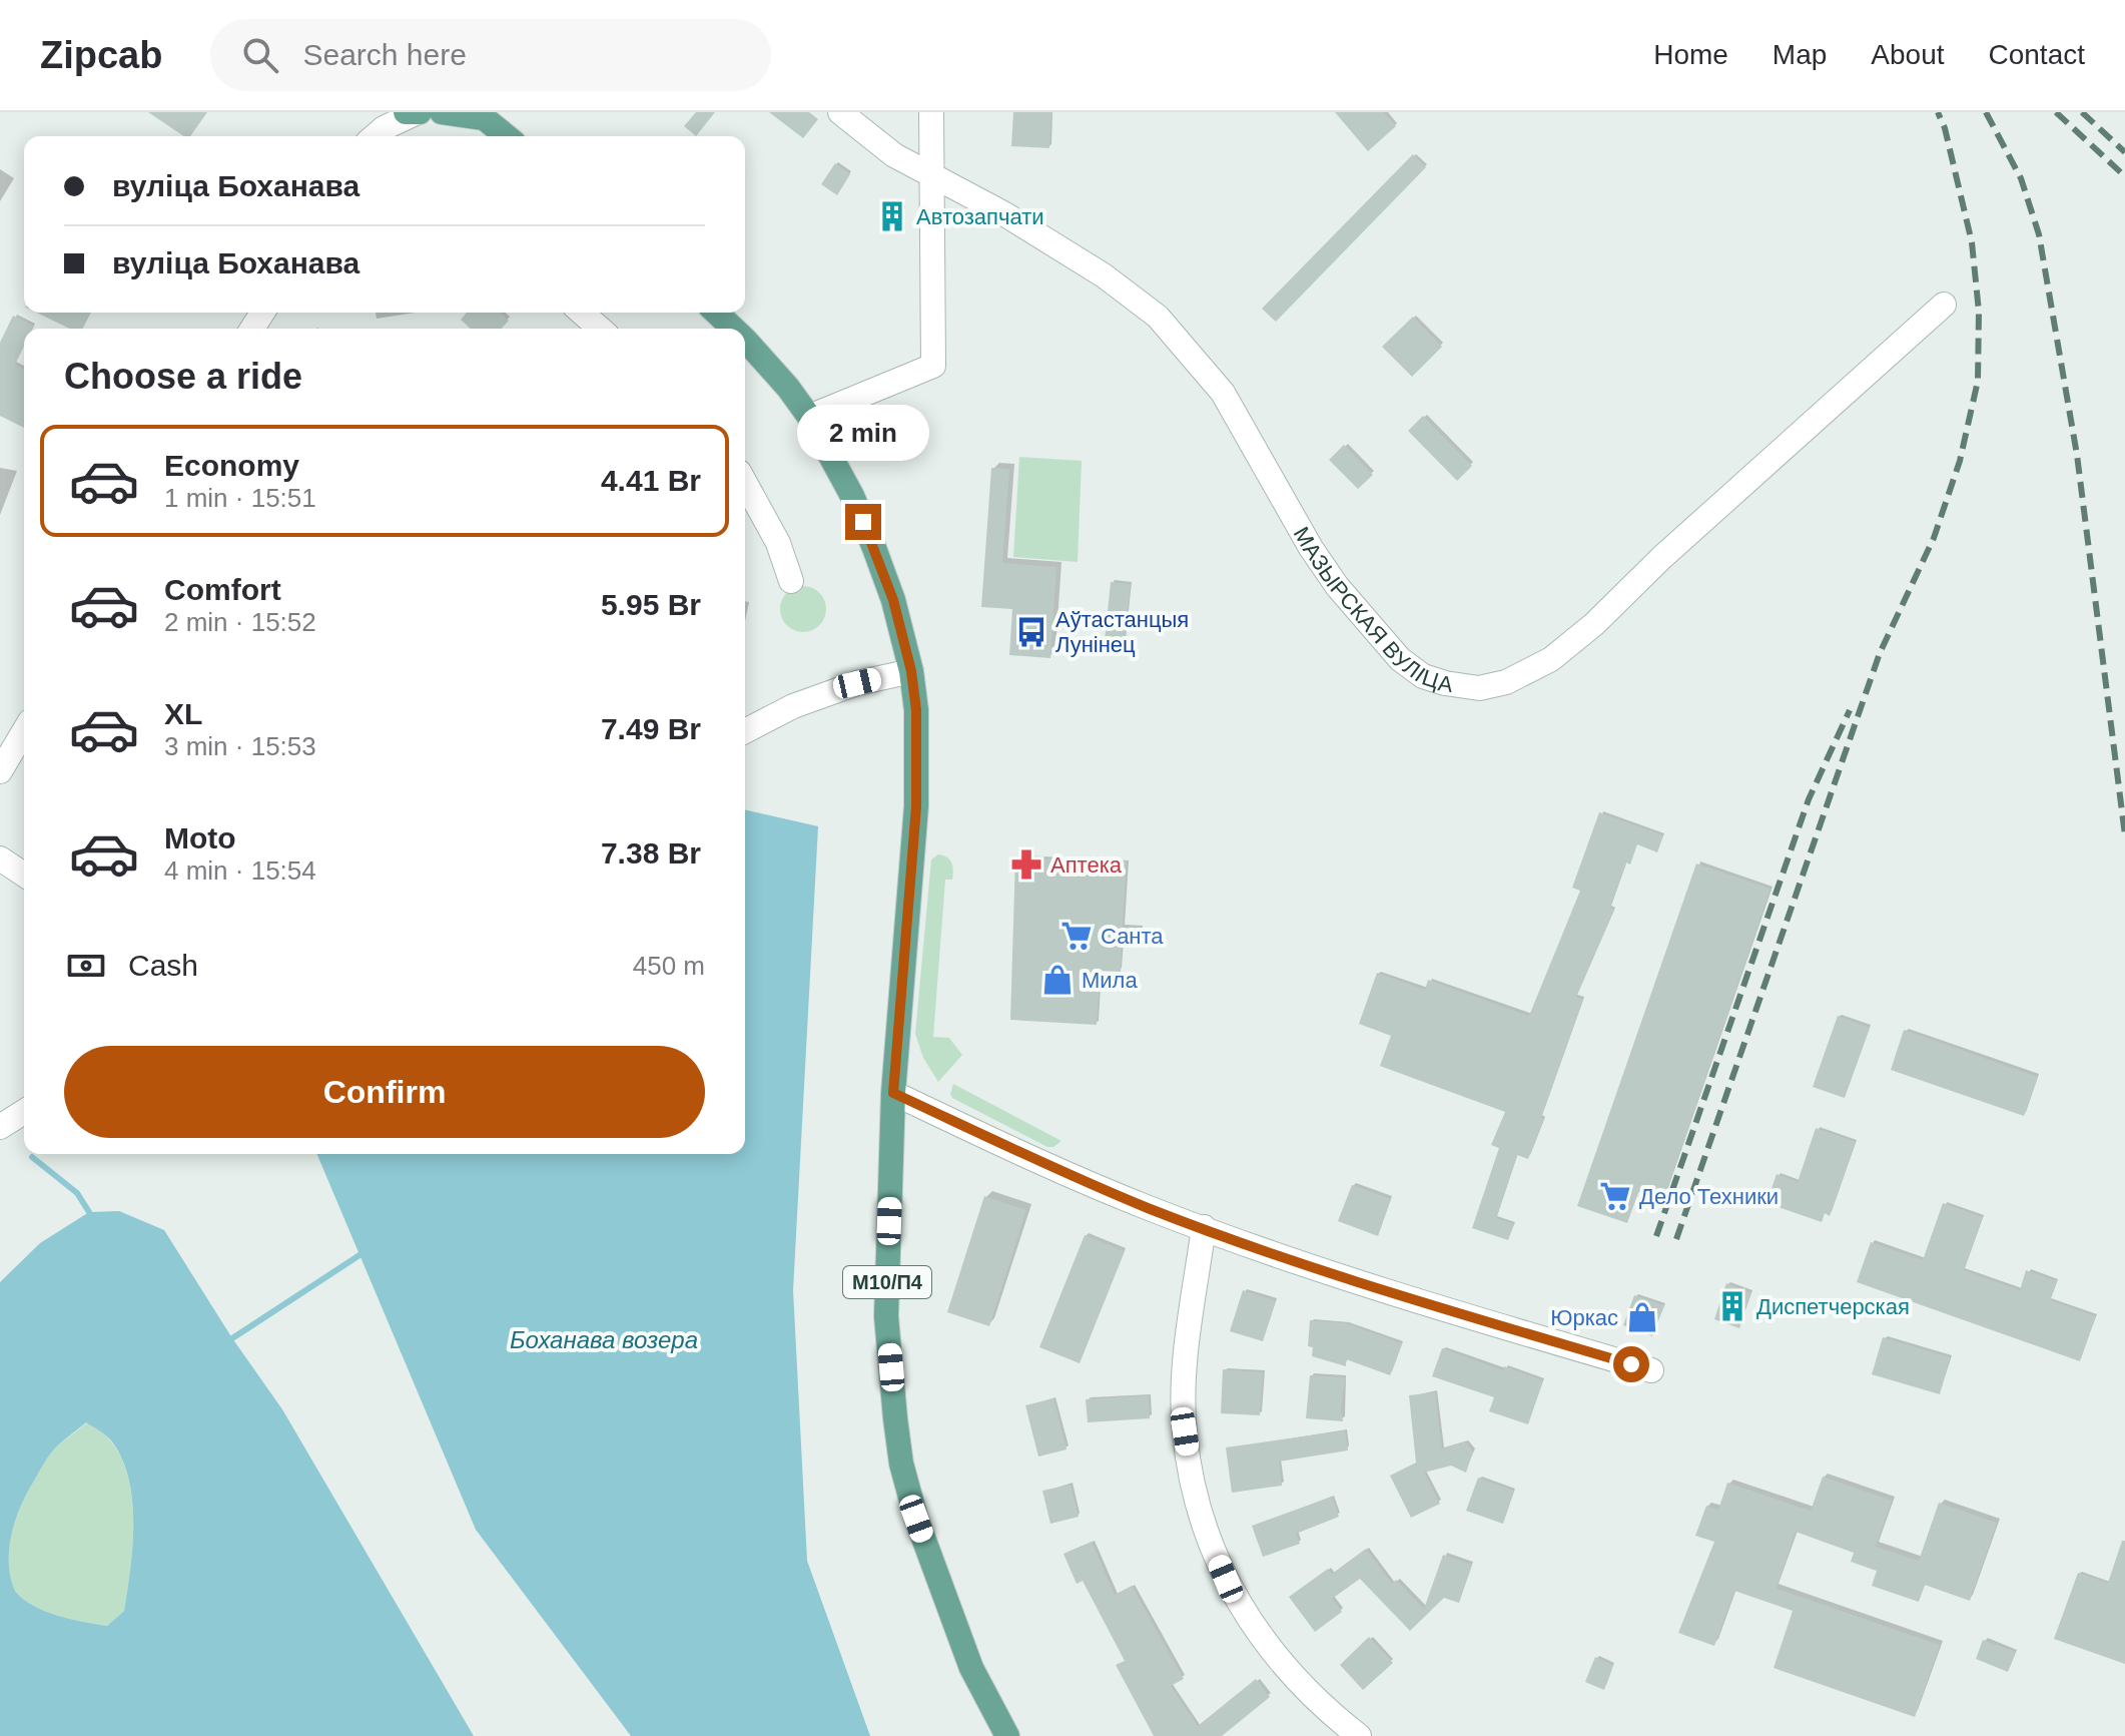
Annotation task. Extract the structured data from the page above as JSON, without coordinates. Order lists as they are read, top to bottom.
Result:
{
  "streets": {
    "main road": ["М10/П4"],
    "street": ["МАЗЫРСКАЯ ВУЛІЦА"]
  },
  "water": ["Боханава возера"],
  "places": {
    "building": ["Автозапчати", "Диспетчерская"],
    "bus stop": ["Аўтастанцыя Лунінец"],
    "pharmacy": ["Аптека"],
    "supermarket": ["Санта", "Дело Техники"],
    "shop": ["Мила", "Юркас"]
  },
  "page": {
    "header": "Zipcab",
    "search": "Search here",
    "nav": [
      "Home",
      "Map",
      "About",
      "Contact"
    ],
    "banner": ["вуліца Боханава", "вуліца Боханава"],
    "heading": "Choose a ride",
    "bubble": "2 min",
    "list": [
      {
        "name": "Economy",
        "note": "1 min · 15:51",
        "value": "4.41 Br"
      },
      {
        "name": "Comfort",
        "note": "2 min · 15:52",
        "value": "5.95 Br"
      },
      {
        "name": "XL",
        "note": "3 min · 15:53",
        "value": "7.49 Br"
      },
      {
        "name": "Moto",
        "note": "4 min · 15:54",
        "value": "7.38 Br"
      }
    ],
    "pay": ["Cash", "450 m"],
    "buttons": "Confirm"
  }
}
